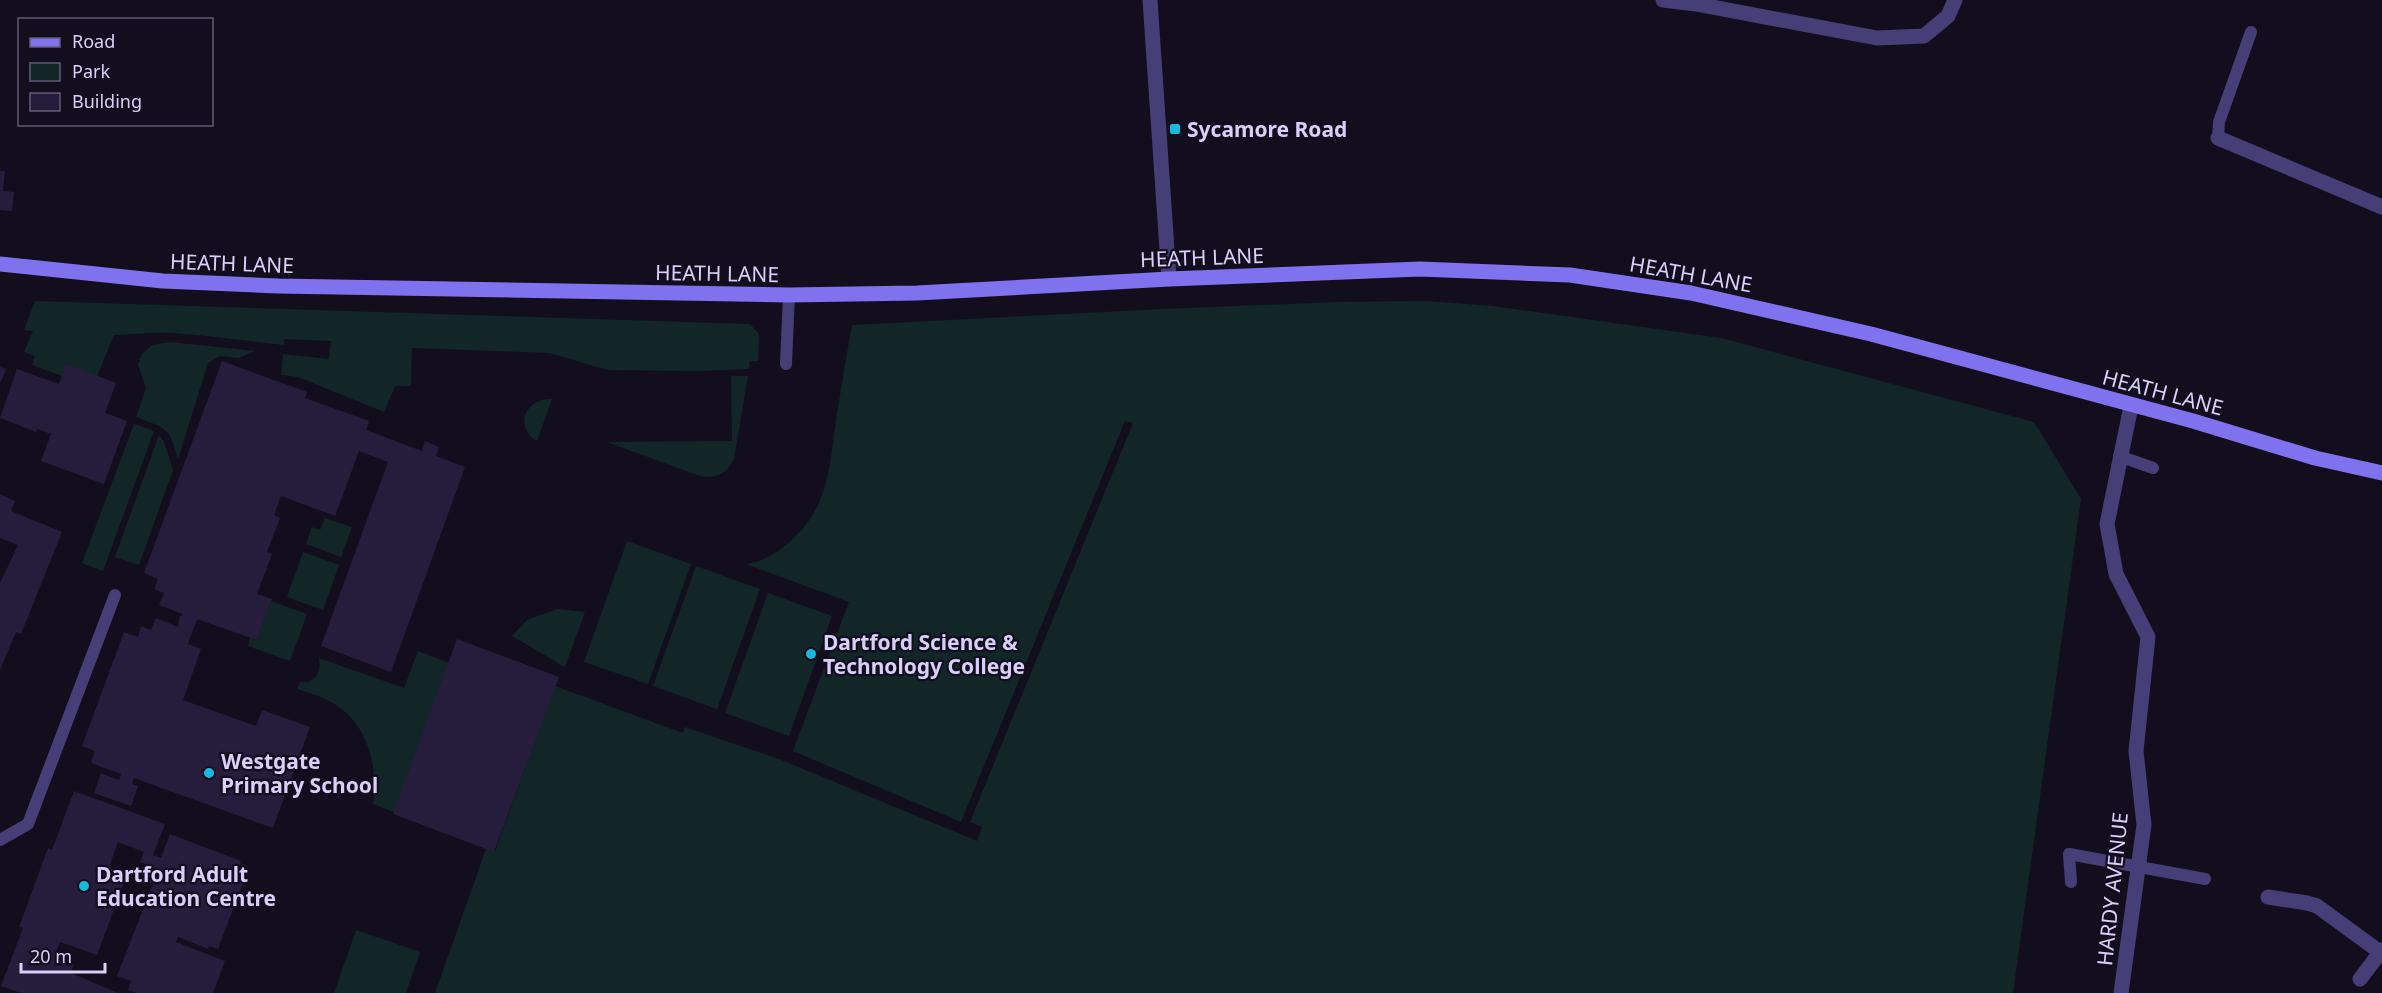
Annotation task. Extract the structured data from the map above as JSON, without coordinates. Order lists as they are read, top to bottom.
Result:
{
  "streets": {
    "street": ["HEATH LANE", "HARDY AVENUE"]
  },
  "crossings": [
    ["HEATH LANE", "HARDY AVENUE"]
  ],
  "places": {
    "transit": ["Sycamore Road"],
    "other": ["Dartford Science & Technology College", "Westgate Primary School", "Dartford Adult Education Centre"]
  },
  "legend": ["Road", "Park", "Building"],
  "scale_bar": "20 m"
}
